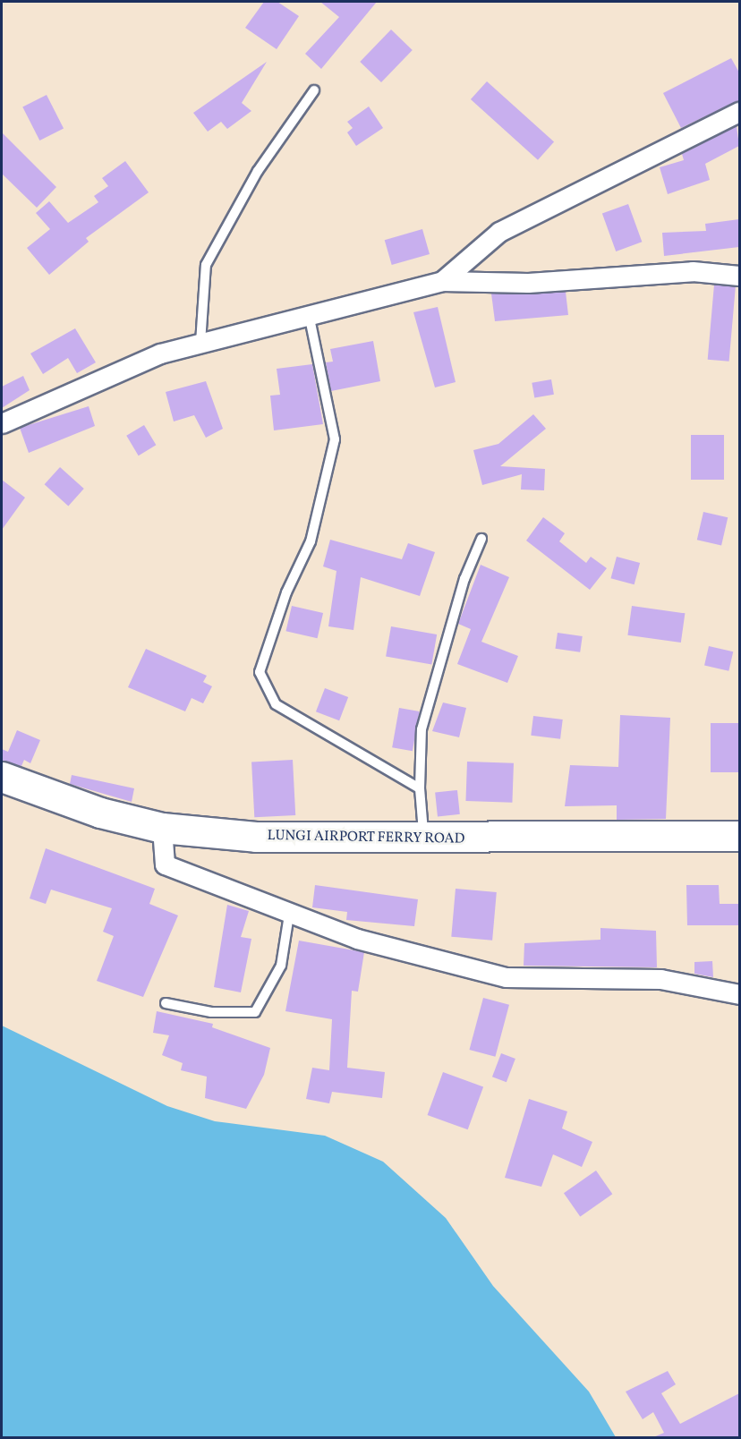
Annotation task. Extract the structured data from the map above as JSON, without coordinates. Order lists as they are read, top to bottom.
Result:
{
  "streets": {
    "main road": ["LUNGI AIRPORT FERRY ROAD"]
  }
}
